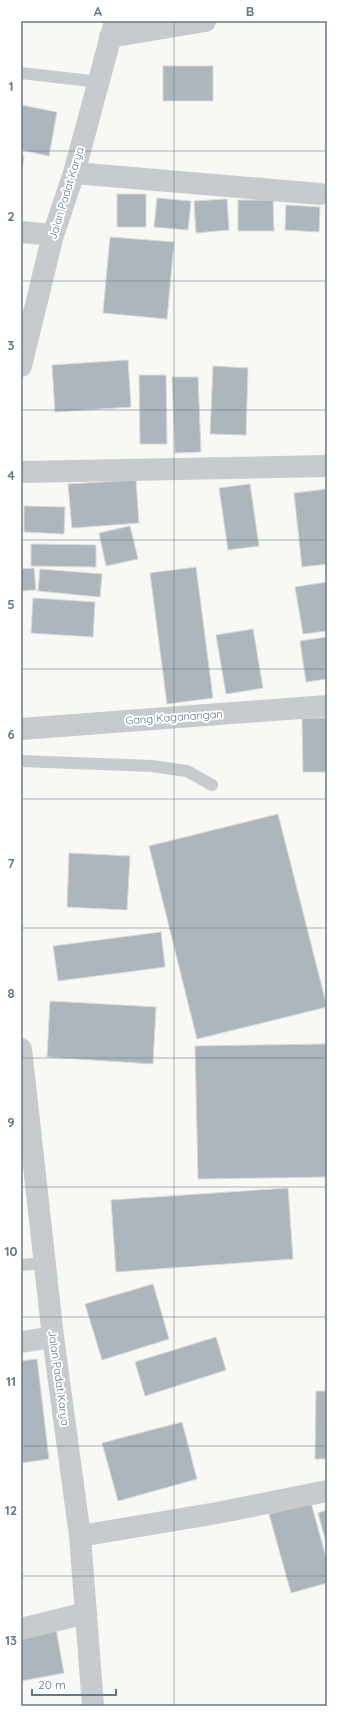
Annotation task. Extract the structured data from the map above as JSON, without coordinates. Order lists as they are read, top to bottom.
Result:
{
  "streets": {
    "street": ["Jalan Padat Karya", "Gang Kaganangan"]
  },
  "scale_bar": "20 m",
  "grid": {
    "columns": ["A", "B"],
    "rows": [
      "1",
      "2",
      "3",
      "4",
      "5",
      "6",
      "7",
      "8",
      "9",
      "10",
      "11",
      "12",
      "13"
    ]
  }
}
